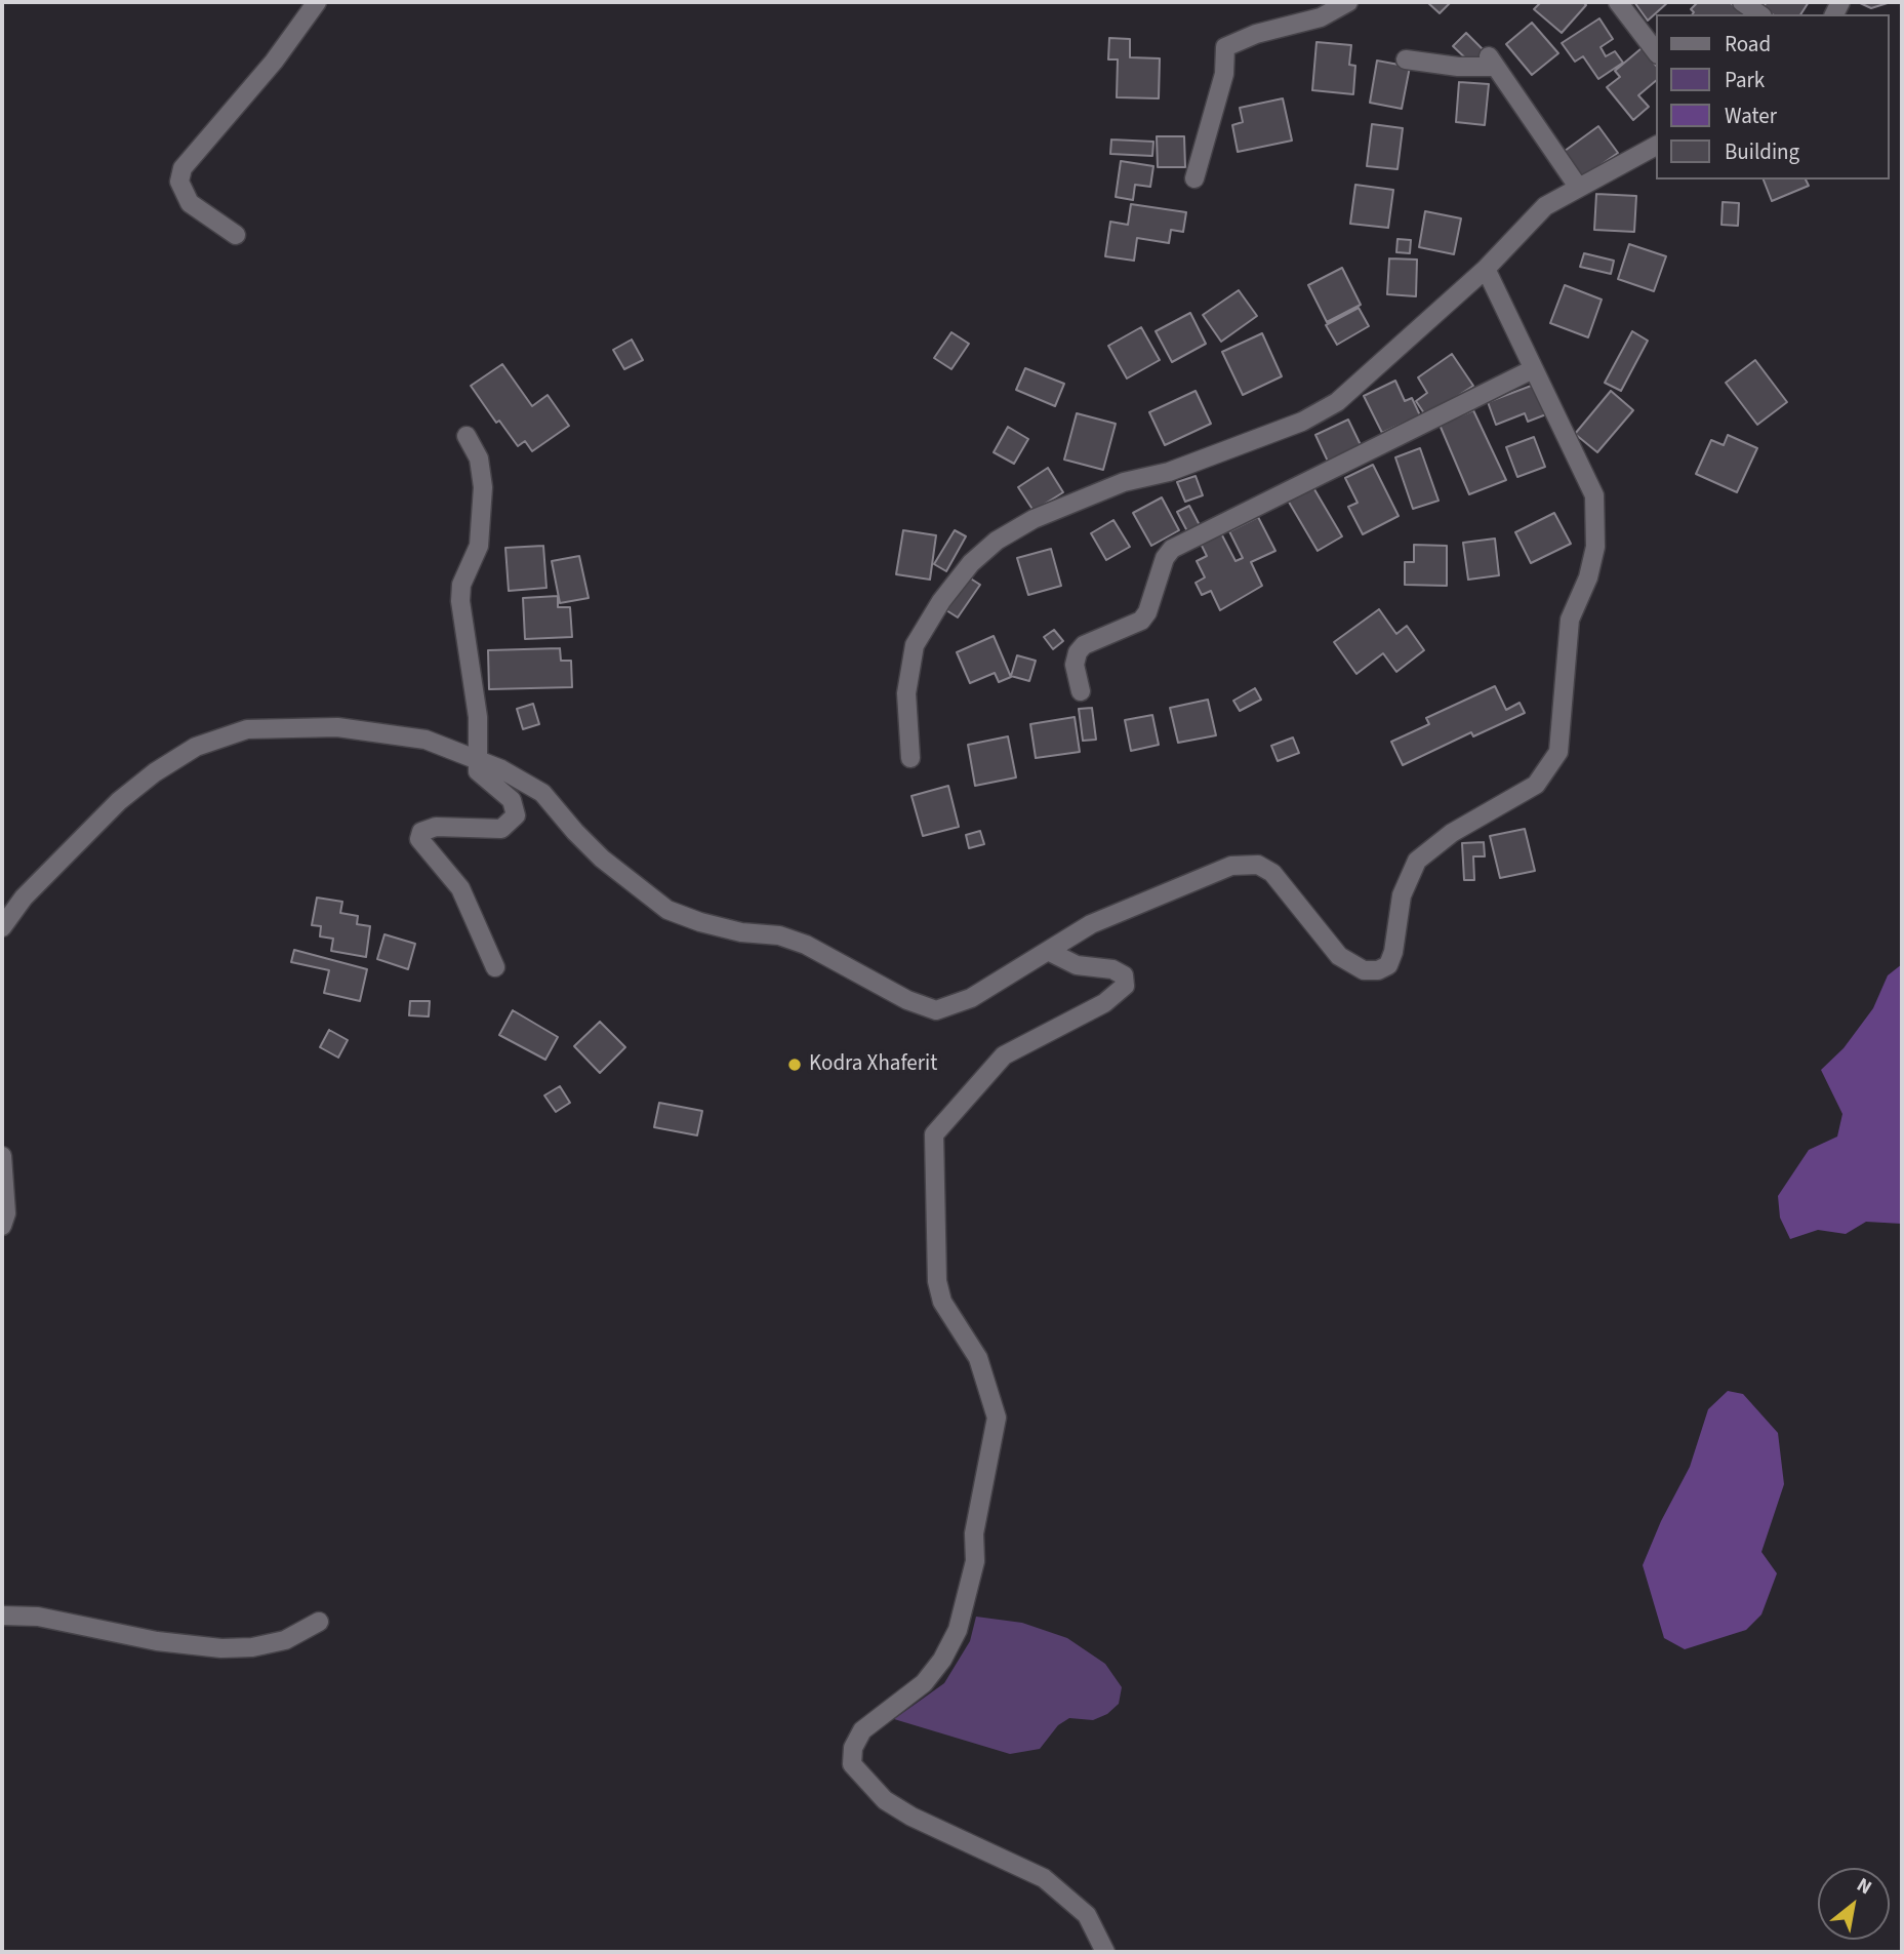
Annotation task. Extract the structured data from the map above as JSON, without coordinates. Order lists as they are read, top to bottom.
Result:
{
  "places": ["Kodra Xhaferit"],
  "legend": [
    "Road",
    "Park",
    "Water",
    "Building"
  ],
  "north": "top right"
}
